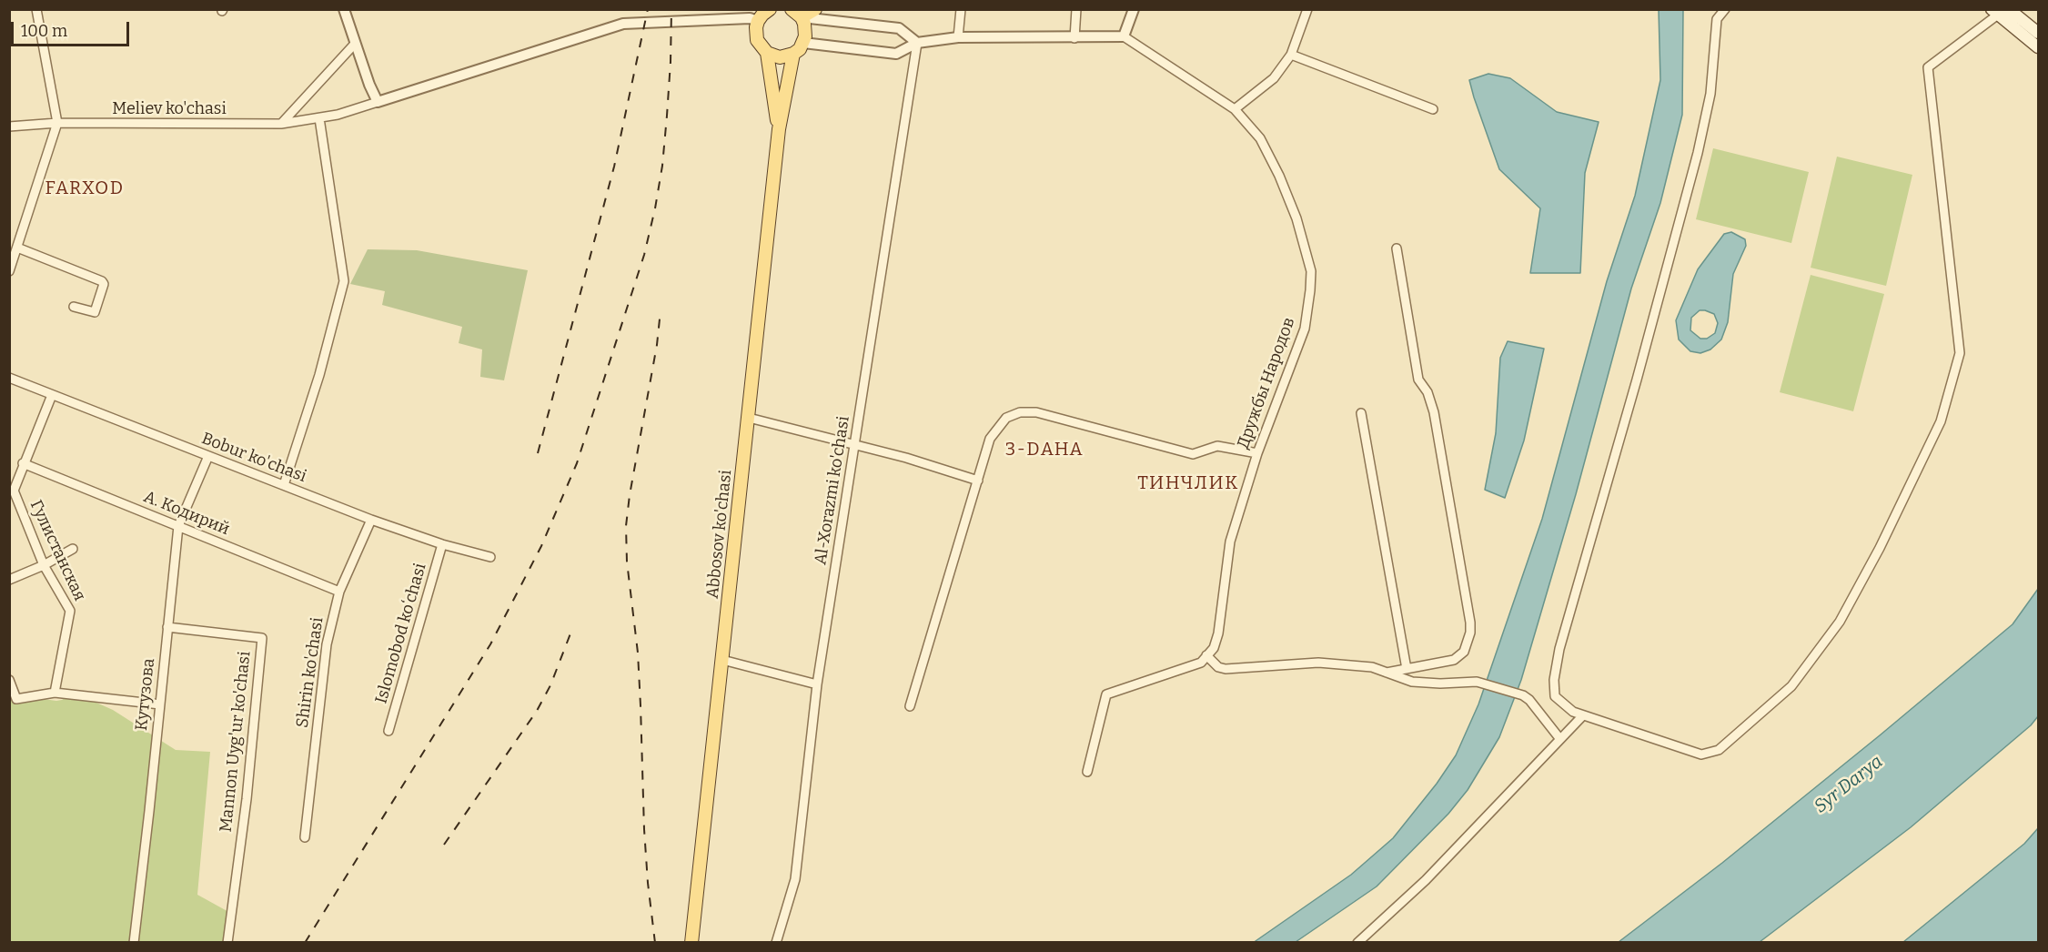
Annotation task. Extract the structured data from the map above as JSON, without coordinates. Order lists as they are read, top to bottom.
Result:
{
  "streets": {
    "main road": ["Abbosov ko'chasi"],
    "street": [
      "Meliev ko'chasi",
      "Дружбы Народов",
      "Bobur ko'chasi",
      "Al-Xorazmi ko'chasi",
      "А. Кодирий",
      "Гулистанская",
      "Islomobod koʻchasi",
      "Shirin ko'chasi",
      "Кутузова",
      "Mannon Uyg'ur ko'chasi"
    ]
  },
  "crossings": [
    ["Bobur ko'chasi", "Гулистанская"],
    ["Bobur ko'chasi", "Islomobod koʻchasi"],
    ["Bobur ko'chasi", "Shirin ko'chasi"],
    ["Bobur ko'chasi", "Кутузова"],
    ["А. Кодирий", "Гулистанская"],
    ["А. Кодирий", "Shirin ko'chasi"],
    ["А. Кодирий", "Кутузова"],
    ["Кутузова", "Mannon Uyg'ur ko'chasi"]
  ],
  "districts": ["FARXOD", "3-DAHA", "ТИНЧЛИК"],
  "water": ["Syr Darya"],
  "scale_bar": "100 m"
}
